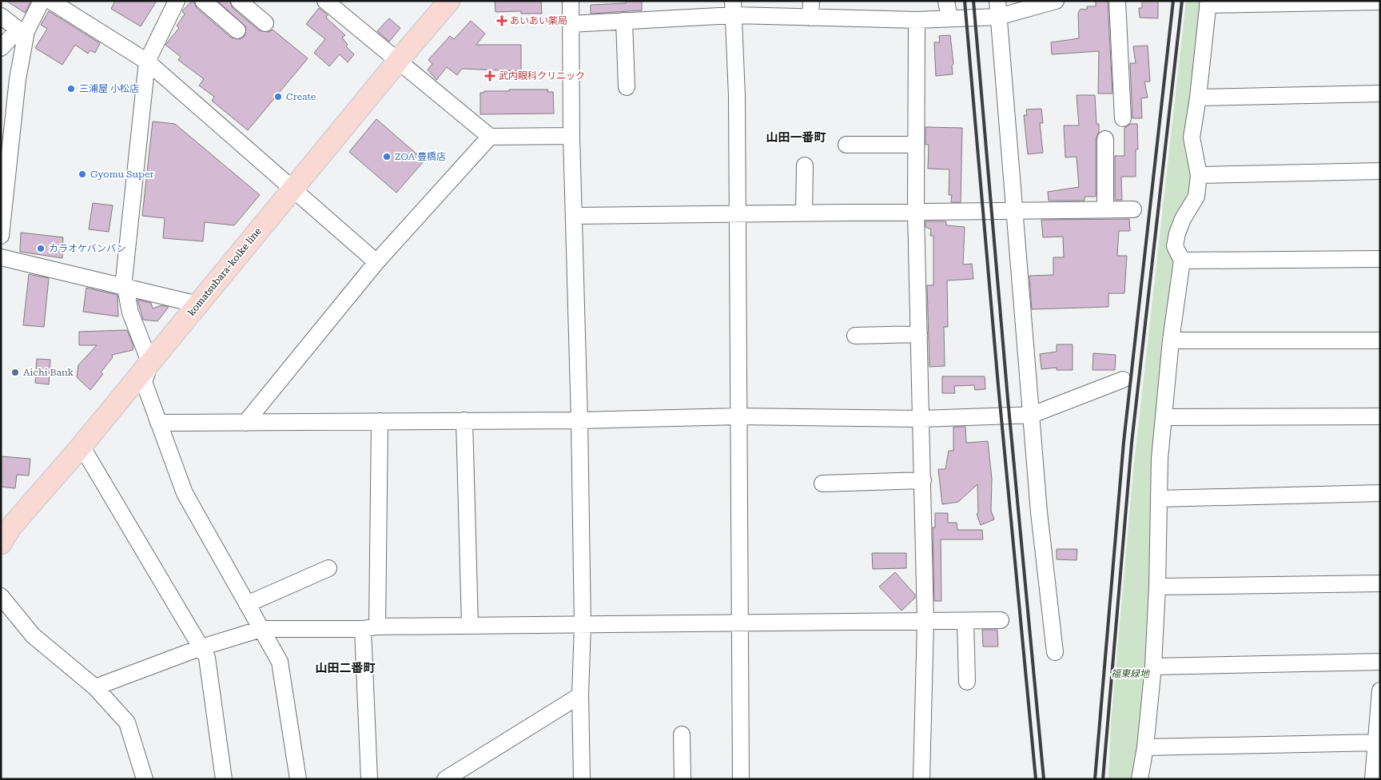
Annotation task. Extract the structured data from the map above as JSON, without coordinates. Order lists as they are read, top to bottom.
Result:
{
  "streets": {
    "main road": ["komatsubara-koike line"]
  },
  "districts": ["山田一番町", "山田二番町"],
  "parks": ["福東緑地"],
  "places": {
    "health": ["あいあい薬局", "武内眼科クリニック"],
    "other": [
      "三浦屋 小松店",
      "Create",
      "ZOA 豊橋店",
      "Gyomu Super",
      "カラオケバンバン",
      "Aichi Bank"
    ]
  }
}
